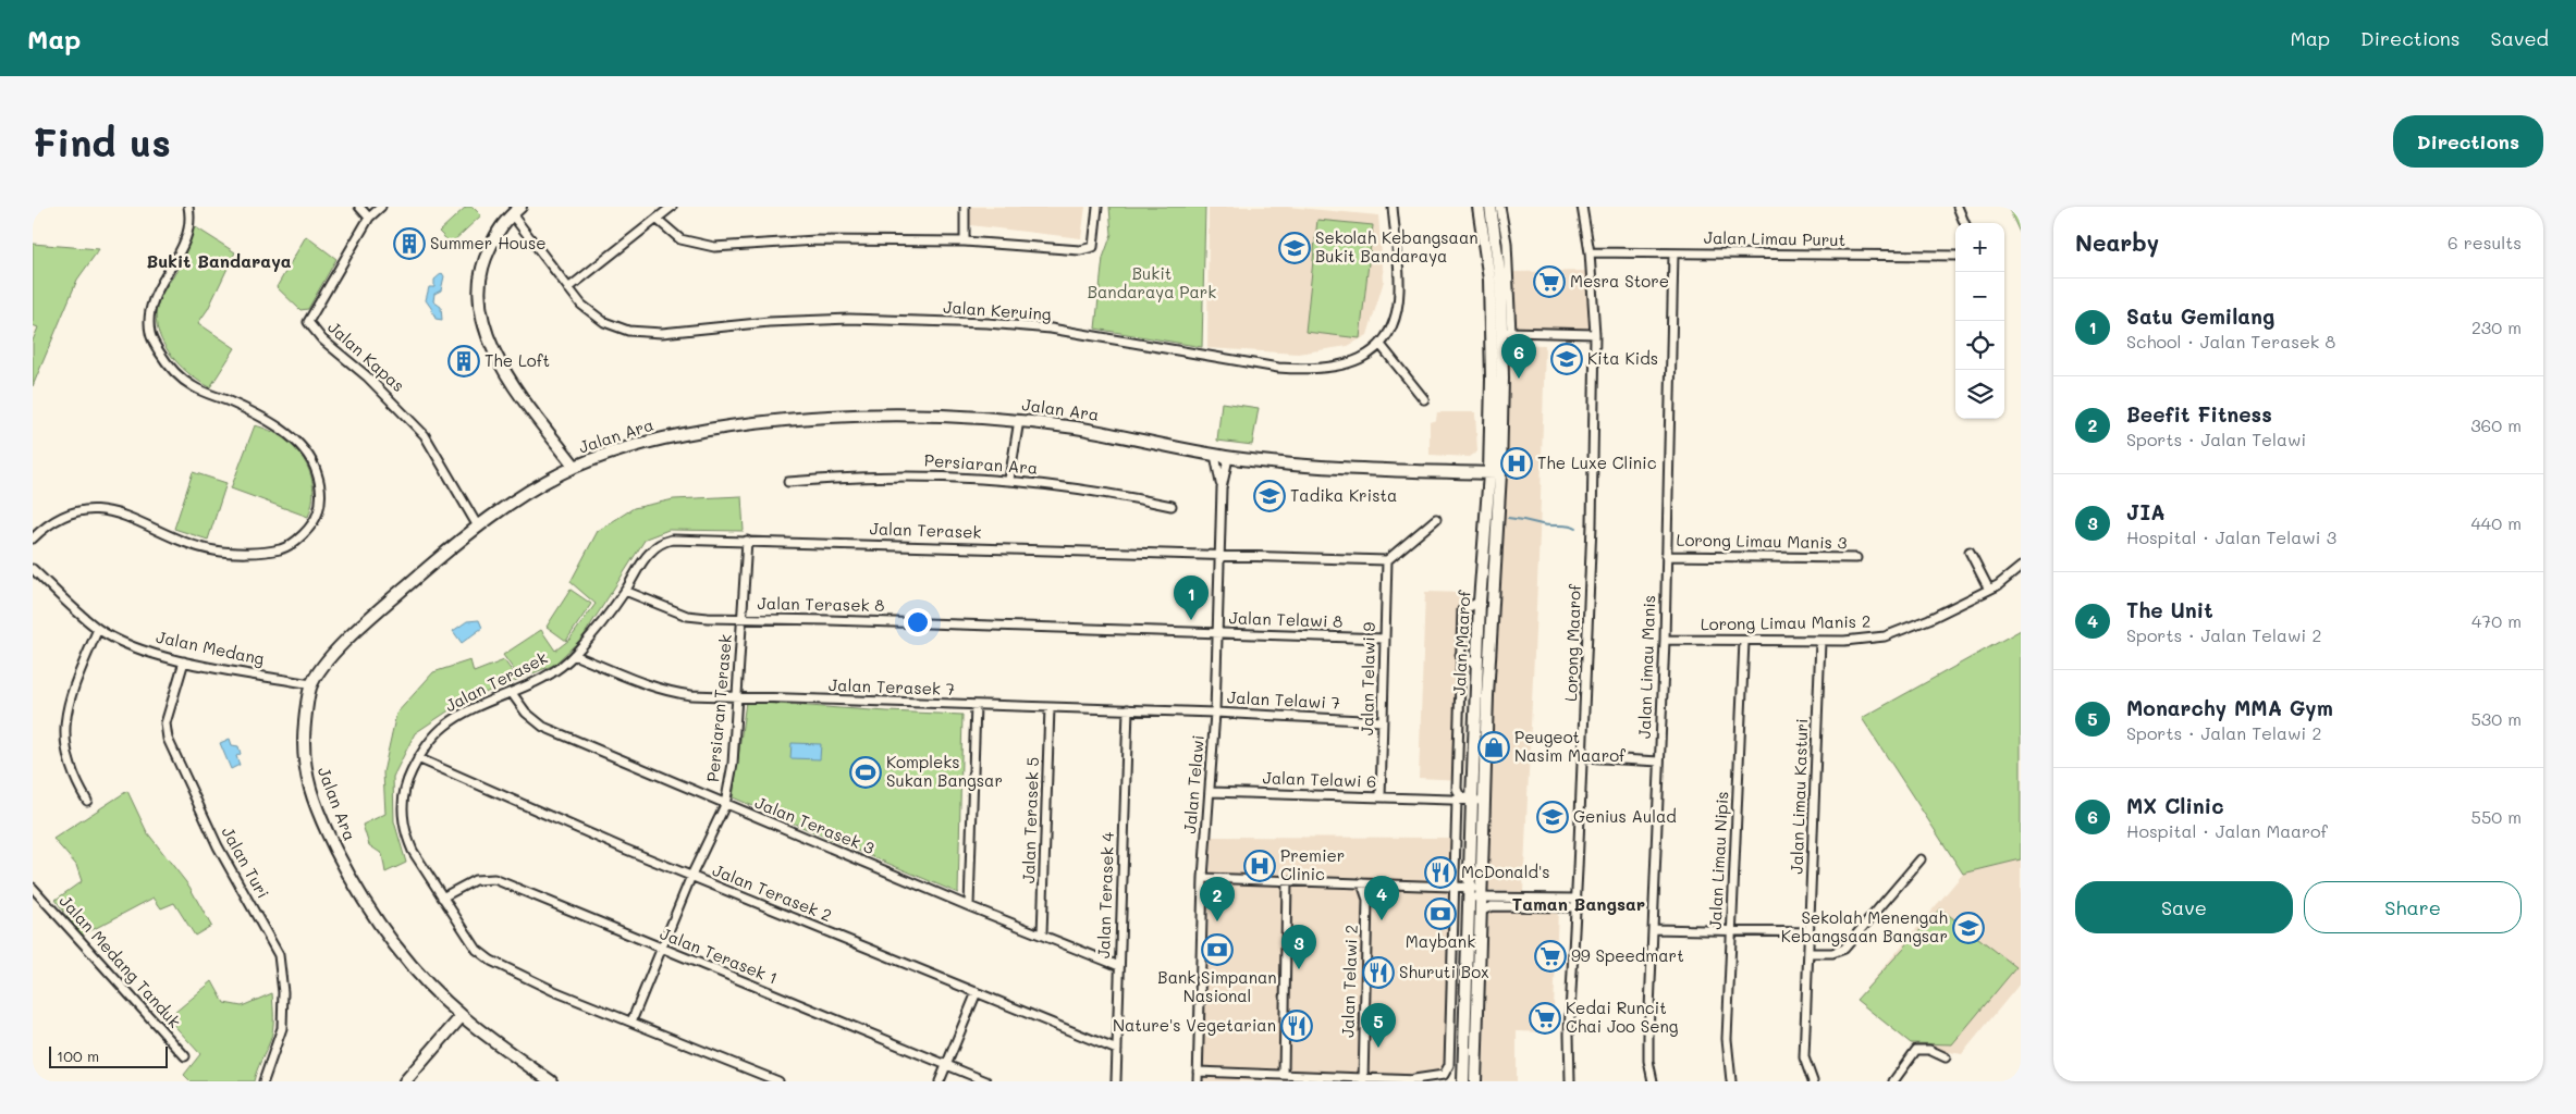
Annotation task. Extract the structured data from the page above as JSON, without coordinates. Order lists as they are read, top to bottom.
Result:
{
  "streets": {
    "street": [
      "Jalan Limau Purut",
      "Jalan Keruing",
      "Jalan Kapas",
      "Jalan Ara",
      "Persiaran Ara",
      "Jalan Terasek",
      "Lorong Limau Manis 3",
      "Jalan Terasek 8",
      "Jalan Telawi 8",
      "Lorong Limau Manis 2",
      "Jalan Maarof",
      "Lorong Maarof",
      "Jalan Medang",
      "Jalan Limau Manis",
      "Jalan Telawi 9",
      "Jalan Terasek 7",
      "Jalan Telawi 7",
      "Persiaran Terasek",
      "Jalan Telawi 6",
      "Jalan Telawi",
      "Jalan Limau Kasturi",
      "Jalan Terasek 5",
      "Jalan Terasek 3",
      "Jalan Limau Nipis",
      "Jalan Turi",
      "Jalan Terasek 2",
      "Jalan Terasek 4",
      "Jalan Terasek 1",
      "Jalan Medang Tanduk",
      "Jalan Telawi 2"
    ]
  },
  "crossings": [
    ["Jalan Limau Purut", "Lorong Maarof"],
    ["Jalan Limau Purut", "Jalan Limau Manis"],
    ["Jalan Kapas", "Jalan Ara"],
    ["Jalan Ara", "Persiaran Ara"],
    ["Jalan Ara", "Jalan Maarof"],
    ["Jalan Ara", "Jalan Medang"],
    ["Jalan Ara", "Jalan Telawi"],
    ["Jalan Terasek", "Jalan Terasek 8"],
    ["Jalan Terasek", "Jalan Terasek 7"],
    ["Jalan Terasek", "Persiaran Terasek"],
    ["Jalan Terasek", "Jalan Telawi"],
    ["Jalan Terasek", "Jalan Terasek 3"],
    ["Jalan Terasek", "Jalan Terasek 2"],
    ["Jalan Terasek", "Jalan Terasek 1"],
    ["Lorong Limau Manis 3", "Jalan Limau Manis"],
    ["Jalan Terasek 8", "Jalan Telawi 8"],
    ["Jalan Terasek 8", "Persiaran Terasek"],
    ["Jalan Terasek 8", "Jalan Telawi"],
    ["Jalan Telawi 8", "Jalan Telawi 9"],
    ["Jalan Telawi 8", "Jalan Telawi"],
    ["Lorong Limau Manis 2", "Jalan Limau Manis"],
    ["Lorong Limau Manis 2", "Jalan Limau Kasturi"],
    ["Lorong Limau Manis 2", "Jalan Limau Nipis"],
    ["Jalan Maarof", "Jalan Telawi 6"],
    ["Jalan Medang", "Jalan Turi"],
    ["Jalan Telawi 9", "Jalan Telawi 7"],
    ["Jalan Telawi 9", "Jalan Telawi 6"],
    ["Jalan Terasek 7", "Jalan Telawi 7"],
    ["Jalan Terasek 7", "Persiaran Terasek"],
    ["Jalan Terasek 7", "Jalan Telawi"],
    ["Jalan Terasek 7", "Jalan Terasek 5"],
    ["Jalan Terasek 7", "Jalan Terasek 4"],
    ["Jalan Telawi 7", "Jalan Telawi"],
    ["Persiaran Terasek", "Jalan Terasek 3"],
    ["Persiaran Terasek", "Jalan Terasek 2"],
    ["Persiaran Terasek", "Jalan Terasek 1"],
    ["Jalan Telawi 6", "Jalan Telawi"],
    ["Jalan Terasek 5", "Jalan Terasek 3"],
    ["Jalan Terasek 3", "Jalan Terasek 4"],
    ["Jalan Terasek 2", "Jalan Terasek 4"]
  ],
  "districts": ["Bukit Bandaraya", "Taman Bangsar"],
  "parks": ["Bukit Bandaraya Park"],
  "places": {
    "building": ["Summer House", "The Loft"],
    "school or university": [
      "Sekolah Kebangsaan Bukit Bandaraya",
      "Kita Kids",
      "Tadika Krista",
      "Genius Aulad",
      "Sekolah Menengah Kebangsaan Bangsar"
    ],
    "supermarket": ["Mesra Store", "99 Speedmart", "Kedai Runcit Chai Joo Seng"],
    "hospital": ["The Luxe Clinic", "Premier Clinic"],
    "shop": ["Peugeot Nasim Maarof"],
    "sports": ["Kompleks Sukan Bangsar"],
    "restaurant": ["McDonald's", "Shuruti Box", "Nature's Vegetarian"],
    "bank": ["Maybank", "Bank Simpanan Nasional"]
  },
  "scale_bar": "100 m",
  "page": {
    "header": "Map",
    "nav": ["Map", "Directions", "Saved"],
    "buttons": [
      "Directions",
      ["Save", "Share"]
    ],
    "title": "Find us",
    "heading": ["Nearby", "6 results"],
    "map_buttons": ["+", "−"],
    "list": [
      {
        "mark": "1",
        "name": "Satu Gemilang",
        "note": "School · Jalan Terasek 8",
        "value": "230 m"
      },
      {
        "mark": "2",
        "name": "Beefit Fitness",
        "note": "Sports · Jalan Telawi",
        "value": "360 m"
      },
      {
        "mark": "3",
        "name": "JIA",
        "note": "Hospital · Jalan Telawi 3",
        "value": "440 m"
      },
      {
        "mark": "4",
        "name": "The Unit",
        "note": "Sports · Jalan Telawi 2",
        "value": "470 m"
      },
      {
        "mark": "5",
        "name": "Monarchy MMA Gym",
        "note": "Sports · Jalan Telawi 2",
        "value": "530 m"
      },
      {
        "mark": "6",
        "name": "MX Clinic",
        "note": "Hospital · Jalan Maarof",
        "value": "550 m"
      }
    ],
    "pins": [
      "6",
      "1",
      "4",
      "2",
      "3",
      "5"
    ],
    "scale": "100 m"
  }
}
